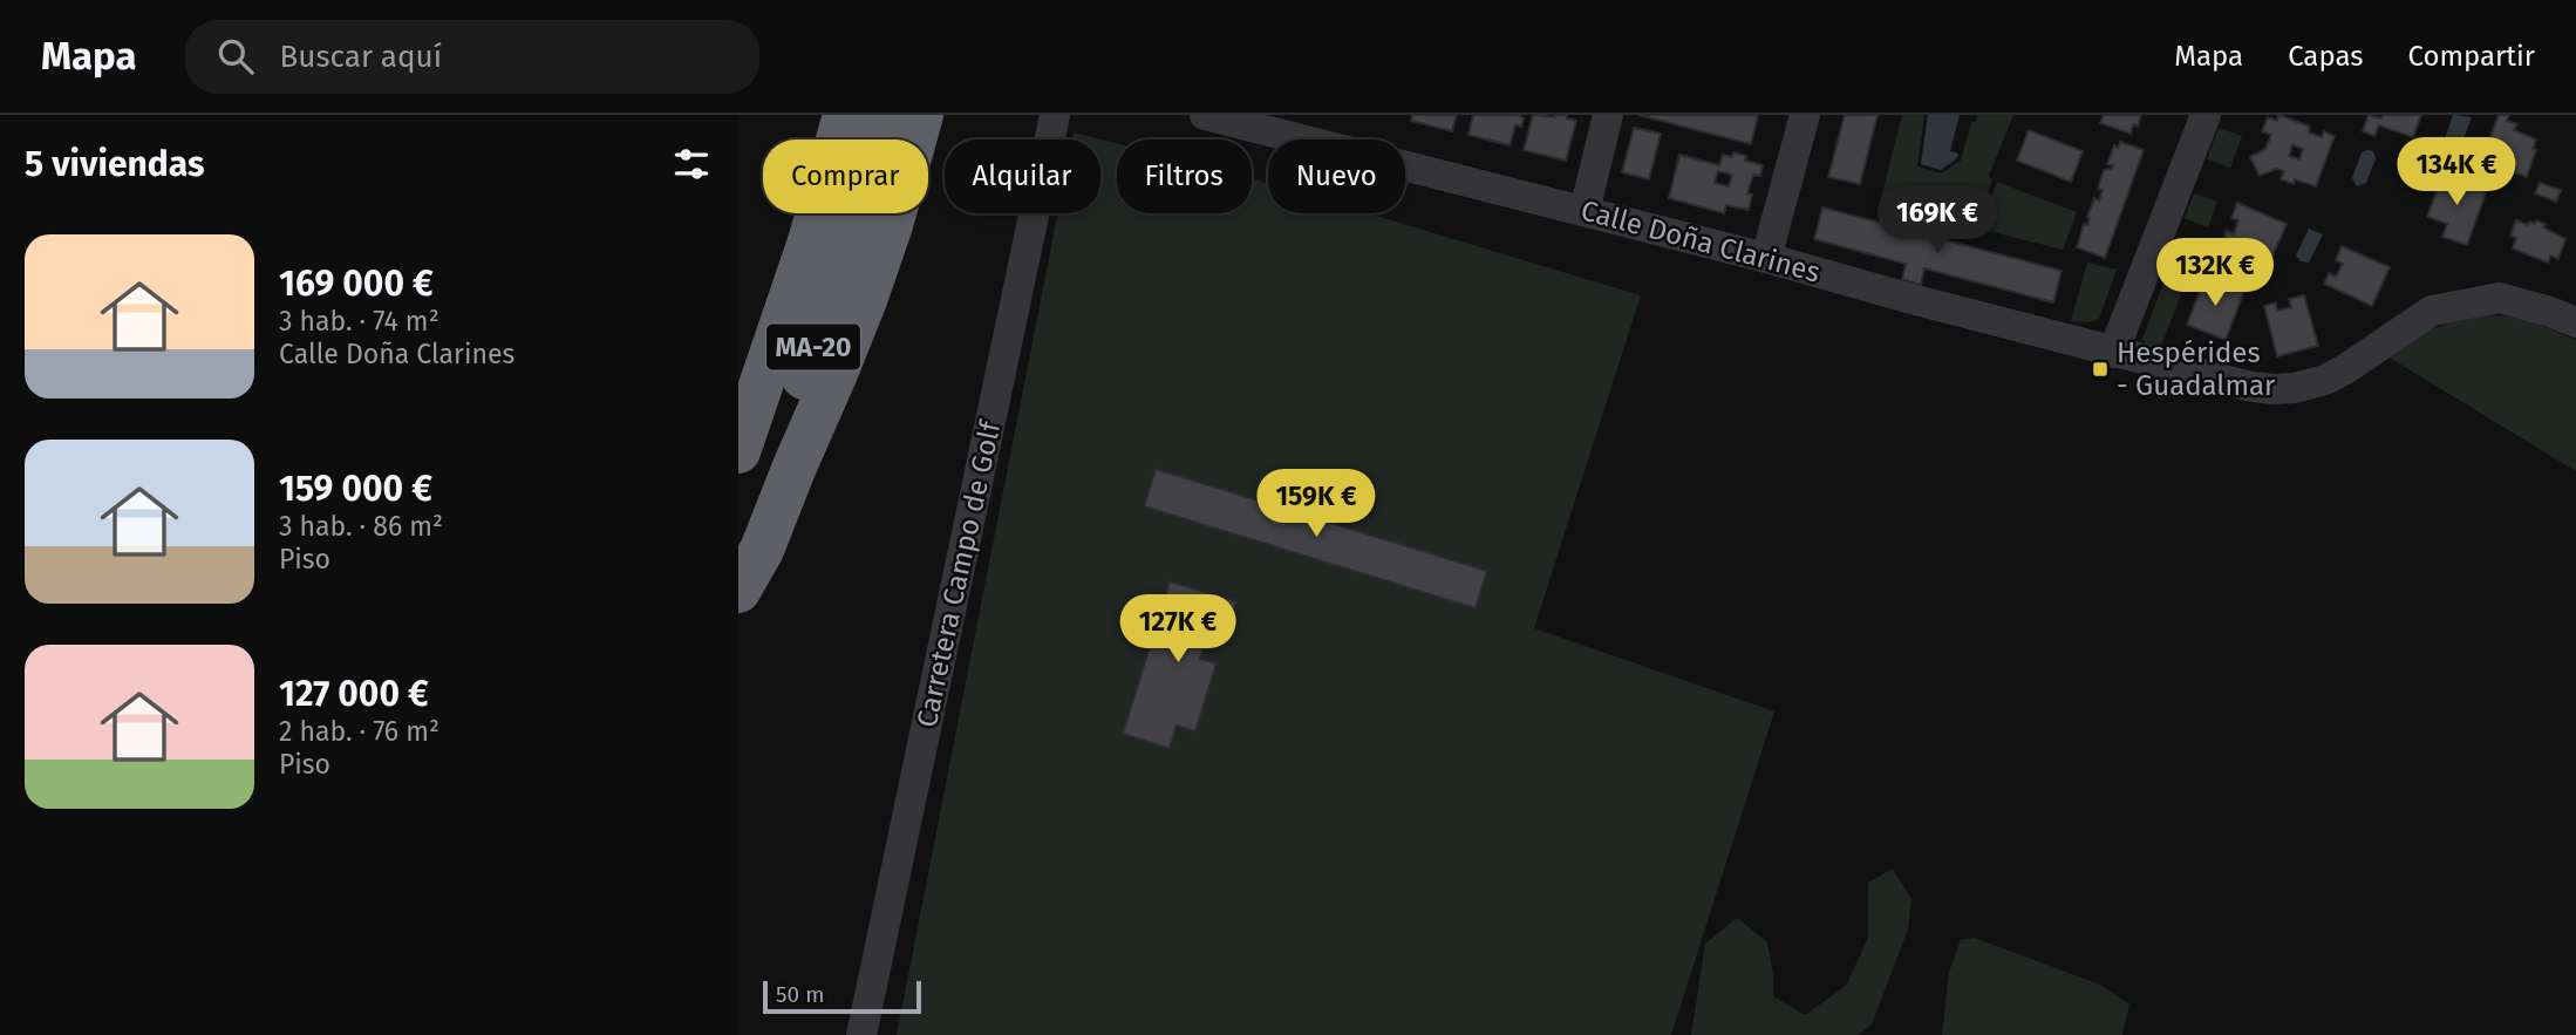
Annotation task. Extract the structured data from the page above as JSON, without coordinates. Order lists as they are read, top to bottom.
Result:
{
  "streets": {
    "highway": ["MA-20"],
    "street": ["Calle Doña Clarines", "Carretera Campo de Golf"]
  },
  "places": {
    "transit": ["Hespérides - Guadalmar"]
  },
  "scale_bar": "50 m",
  "page": {
    "header": "Mapa",
    "search": "Buscar aquí",
    "nav": ["Mapa", "Capas", "Compartir"],
    "heading": "5 viviendas",
    "price": [
      "134K €",
      "169K €",
      "132K €",
      "159K €",
      "127K €"
    ],
    "chip": [
      "Comprar",
      "Alquilar",
      "Filtros",
      "Nuevo"
    ],
    "list": [
      {
        "name": "169 000 €",
        "note": "3 hab. · 74 m² · Calle Doña Clarines"
      },
      {
        "name": "159 000 €",
        "note": "3 hab. · 86 m² · Piso"
      },
      {
        "name": "127 000 €",
        "note": "2 hab. · 76 m² · Piso"
      }
    ],
    "scale": "50 m"
  }
}
